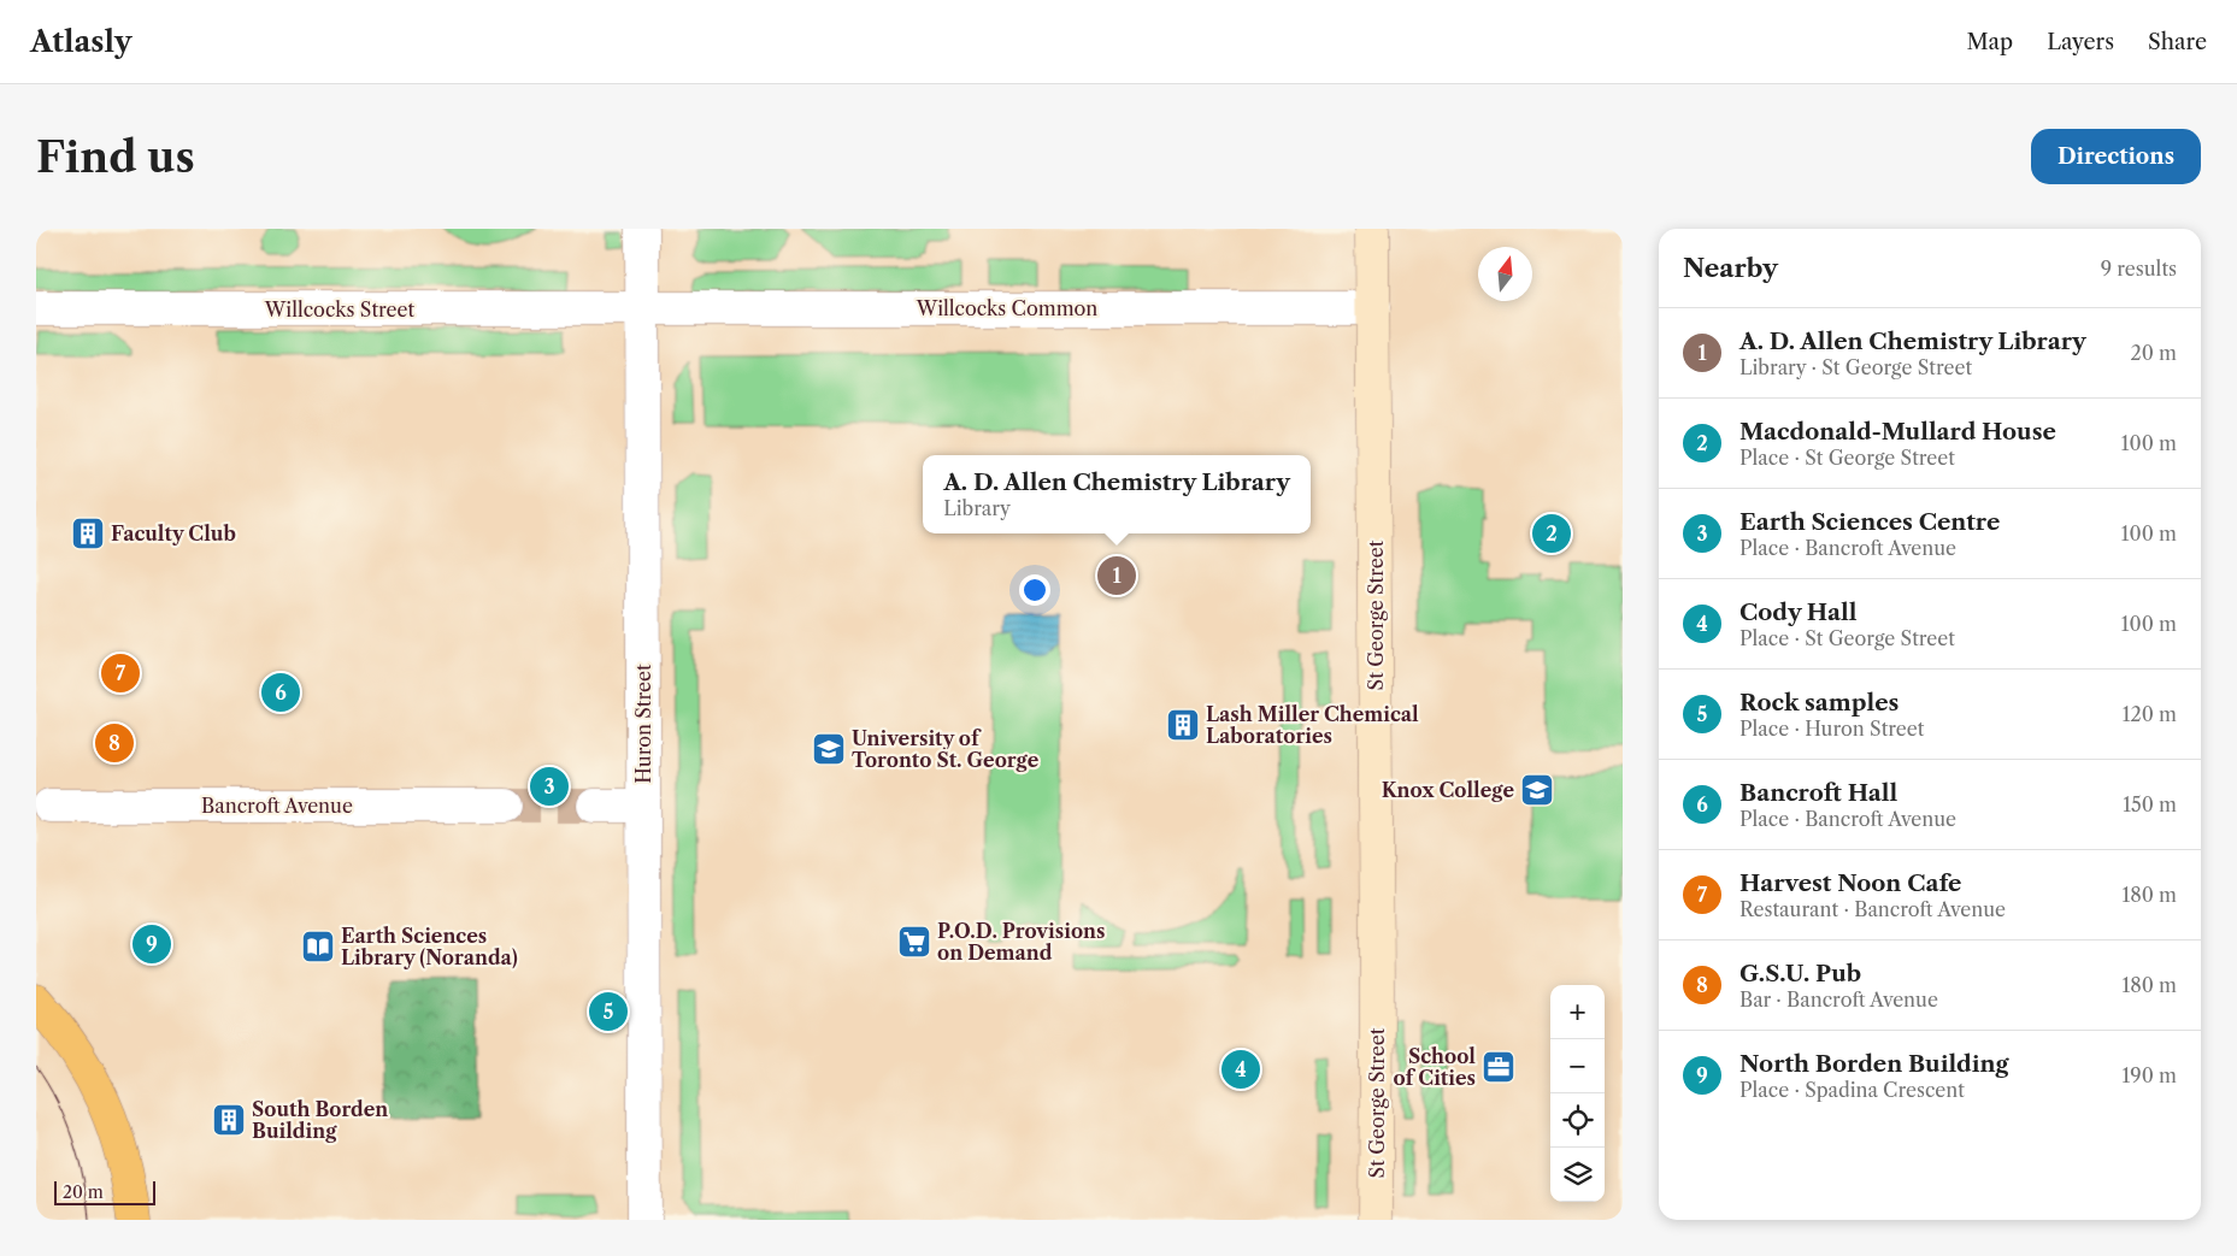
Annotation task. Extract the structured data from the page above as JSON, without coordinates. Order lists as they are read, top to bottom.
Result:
{
  "streets": {
    "street": [
      "Willcocks Common",
      "Willcocks Street",
      "St George Street",
      "Huron Street",
      "Bancroft Avenue"
    ]
  },
  "crossings": [
    ["Willcocks Common", "Willcocks Street"],
    ["Willcocks Common", "St George Street"],
    ["Willcocks Common", "Huron Street"],
    ["Willcocks Street", "Huron Street"]
  ],
  "places": {
    "building": ["Faculty Club", "Lash Miller Chemical Laboratories", "South Borden Building"],
    "school or university": ["University of Toronto St. George", "Knox College"],
    "supermarket": ["P.O.D. Provisions on Demand"],
    "library": ["Earth Sciences Library (Noranda)"],
    "office": ["School of Cities"]
  },
  "scale_bar": "20 m",
  "north": "top",
  "page": {
    "header": "Atlasly",
    "nav": ["Map", "Layers", "Share"],
    "buttons": "Directions",
    "title": "Find us",
    "heading": ["Nearby", "9 results"],
    "list": [
      {
        "mark": "1",
        "name": "A. D. Allen Chemistry Library",
        "note": "Library · St George Street",
        "value": "20 m"
      },
      {
        "mark": "2",
        "name": "Macdonald-Mullard House",
        "note": "Place · St George Street",
        "value": "100 m"
      },
      {
        "mark": "3",
        "name": "Earth Sciences Centre",
        "note": "Place · Bancroft Avenue",
        "value": "100 m"
      },
      {
        "mark": "4",
        "name": "Cody Hall",
        "note": "Place · St George Street",
        "value": "100 m"
      },
      {
        "mark": "5",
        "name": "Rock samples",
        "note": "Place · Huron Street",
        "value": "120 m"
      },
      {
        "mark": "6",
        "name": "Bancroft Hall",
        "note": "Place · Bancroft Avenue",
        "value": "150 m"
      },
      {
        "mark": "7",
        "name": "Harvest Noon Cafe",
        "note": "Restaurant · Bancroft Avenue",
        "value": "180 m"
      },
      {
        "mark": "8",
        "name": "G.S.U. Pub",
        "note": "Bar · Bancroft Avenue",
        "value": "180 m"
      },
      {
        "mark": "9",
        "name": "North Borden Building",
        "note": "Place · Spadina Crescent",
        "value": "190 m"
      }
    ],
    "popup": ["A. D. Allen Chemistry Library", "Library"],
    "pins": [
      "2",
      "1",
      "7",
      "6",
      "8",
      "3",
      "9",
      "5",
      "4"
    ],
    "map_buttons": ["+", "−"],
    "scale": "20 m"
  }
}
